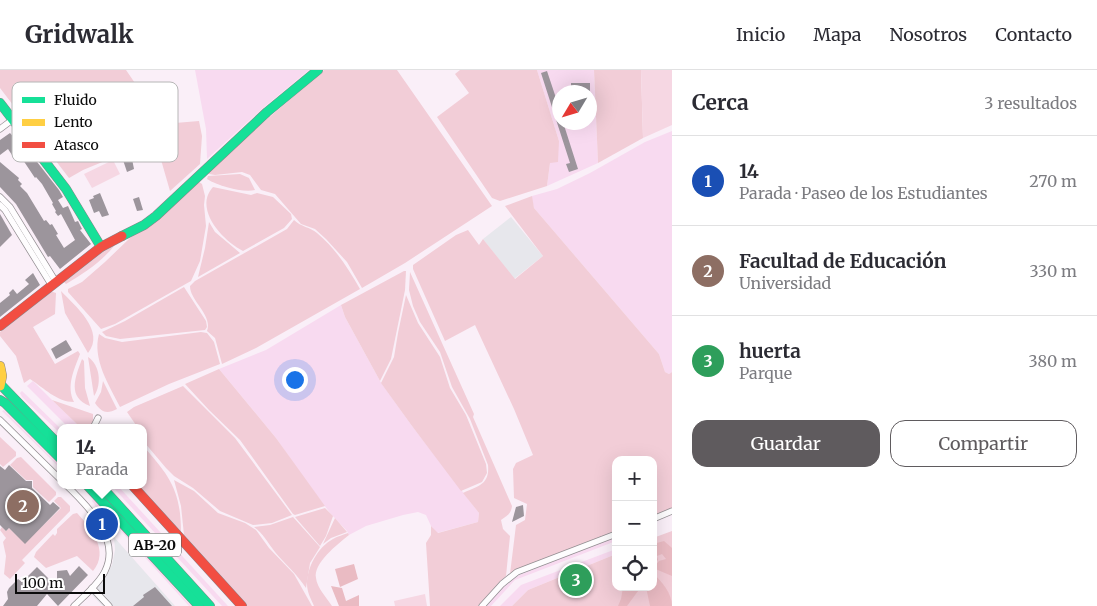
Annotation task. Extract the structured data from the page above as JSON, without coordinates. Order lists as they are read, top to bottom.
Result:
{
  "streets": {
    "street": ["AB-20"]
  },
  "legend": ["Fluido", "Lento", "Atasco"],
  "scale_bar": "100 m",
  "north": "bottom left",
  "page": {
    "header": "Gridwalk",
    "nav": [
      "Inicio",
      "Mapa",
      "Nosotros",
      "Contacto"
    ],
    "heading": ["Cerca", "3 resultados"],
    "list": [
      {
        "mark": "1",
        "name": "14",
        "note": "Parada · Paseo de los Estudiantes",
        "value": "270 m"
      },
      {
        "mark": "2",
        "name": "Facultad de Educación",
        "note": "Universidad",
        "value": "330 m"
      },
      {
        "mark": "3",
        "name": "huerta",
        "note": "Parque",
        "value": "380 m"
      }
    ],
    "buttons": ["Guardar", "Compartir"],
    "popup": ["14", "Parada"],
    "map_buttons": ["+", "−"],
    "pins": ["2", "1", "3"],
    "scale": "100 m"
  }
}
